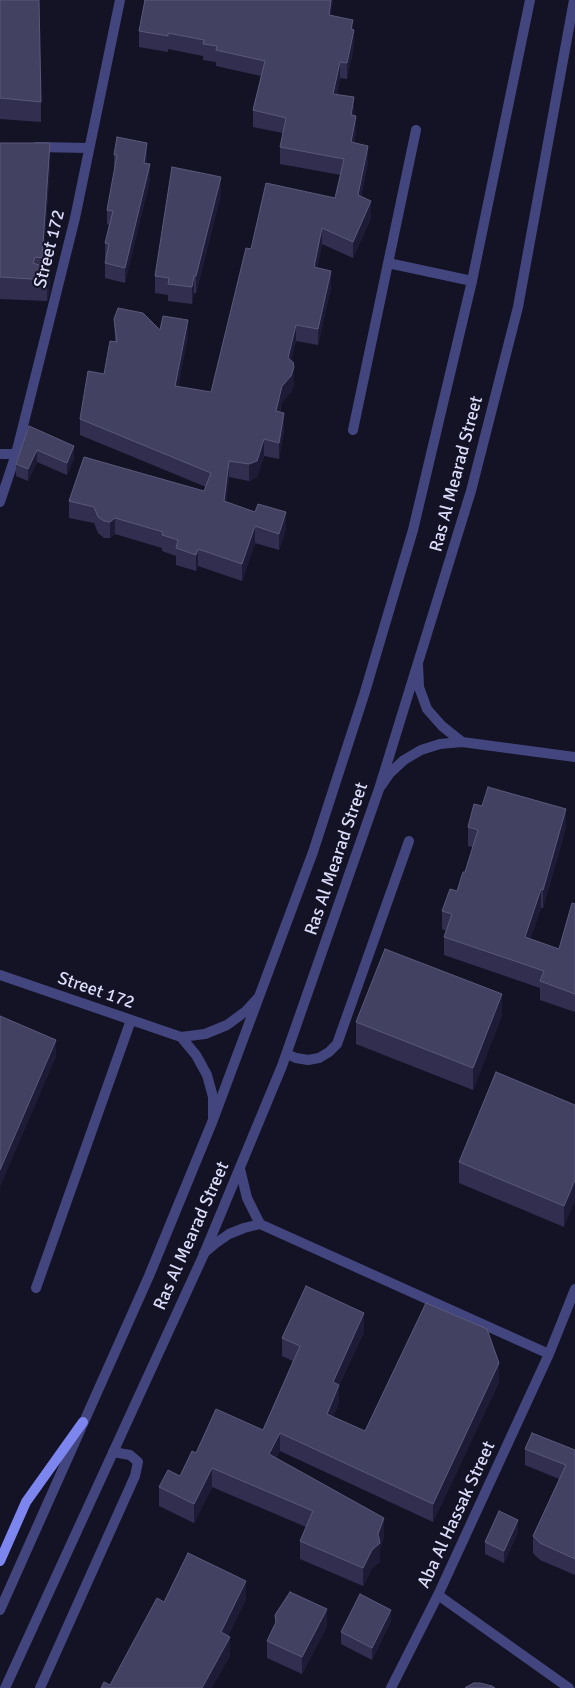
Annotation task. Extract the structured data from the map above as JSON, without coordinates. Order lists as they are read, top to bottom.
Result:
{
  "streets": {
    "street": ["Street 172", "Ras Al Mearad Street", "Aba Al Hassak Street"]
  },
  "crossings": [
    ["Street 172", "Ras Al Mearad Street"]
  ]
}
